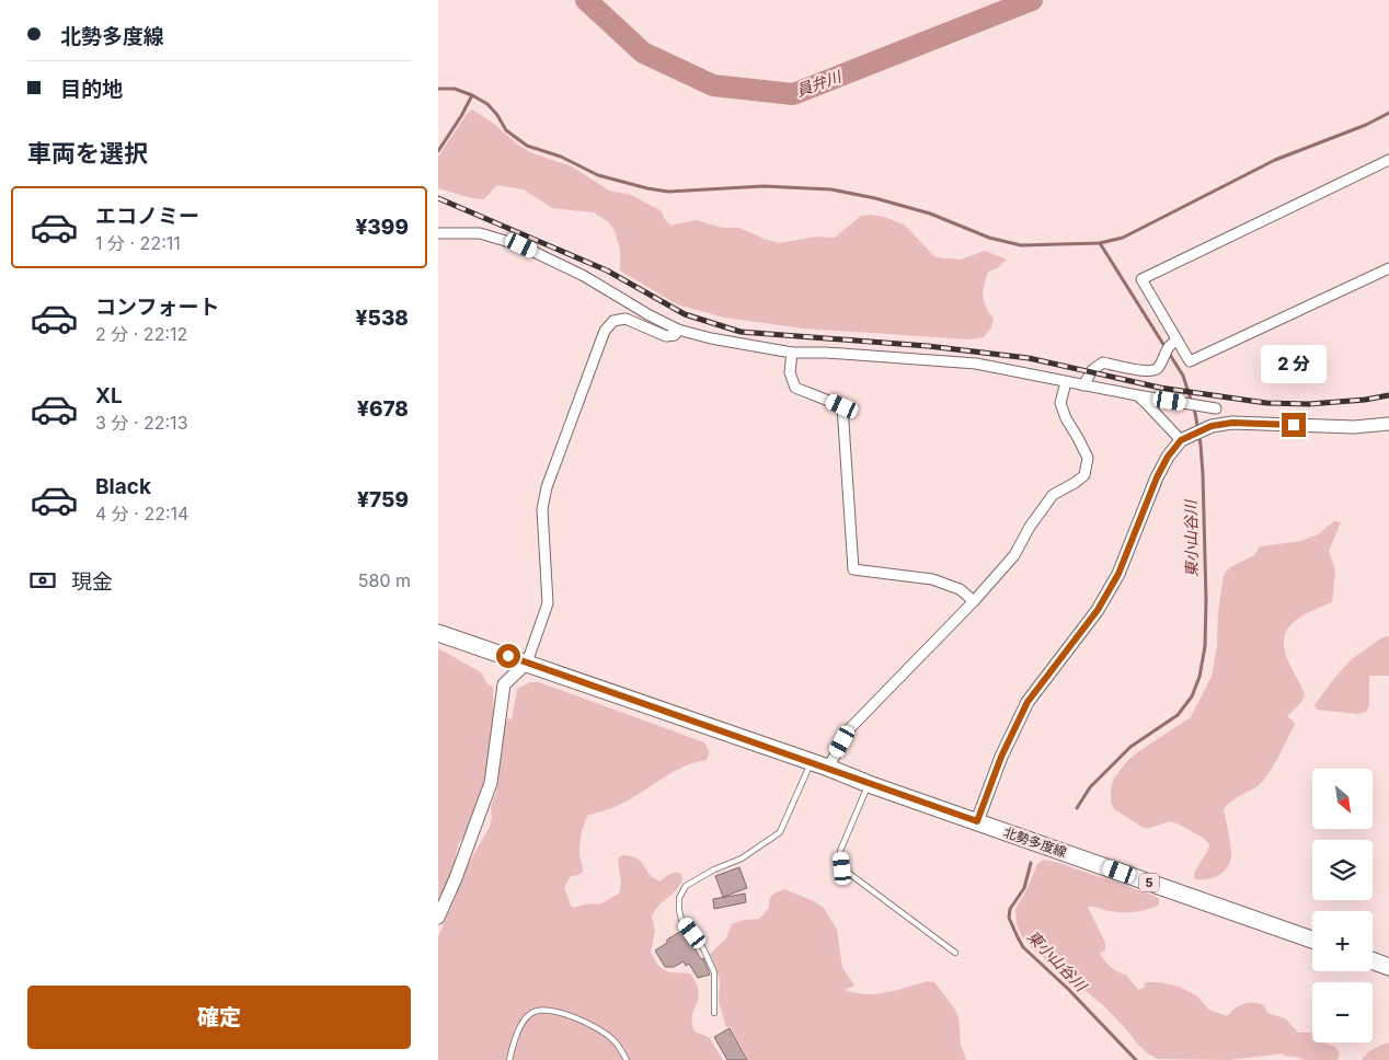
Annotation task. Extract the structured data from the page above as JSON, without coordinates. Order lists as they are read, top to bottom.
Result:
{
  "streets": {
    "main road": ["北勢多度線", "5"]
  },
  "water": ["員弁川", "東小山谷川"],
  "north": "bottom right",
  "page": {
    "banner": ["北勢多度線", "目的地"],
    "heading": "車両を選択",
    "list": [
      {
        "name": "エコノミー",
        "note": "1 分 · 22:11",
        "value": "¥399"
      },
      {
        "name": "コンフォート",
        "note": "2 分 · 22:12",
        "value": "¥538"
      },
      {
        "name": "XL",
        "note": "3 分 · 22:13",
        "value": "¥678"
      },
      {
        "name": "Black",
        "note": "4 分 · 22:14",
        "value": "¥759"
      }
    ],
    "bubble": "2 分",
    "pay": ["現金", "580 m"],
    "map_buttons": ["+", "−"],
    "buttons": "確定"
  }
}
